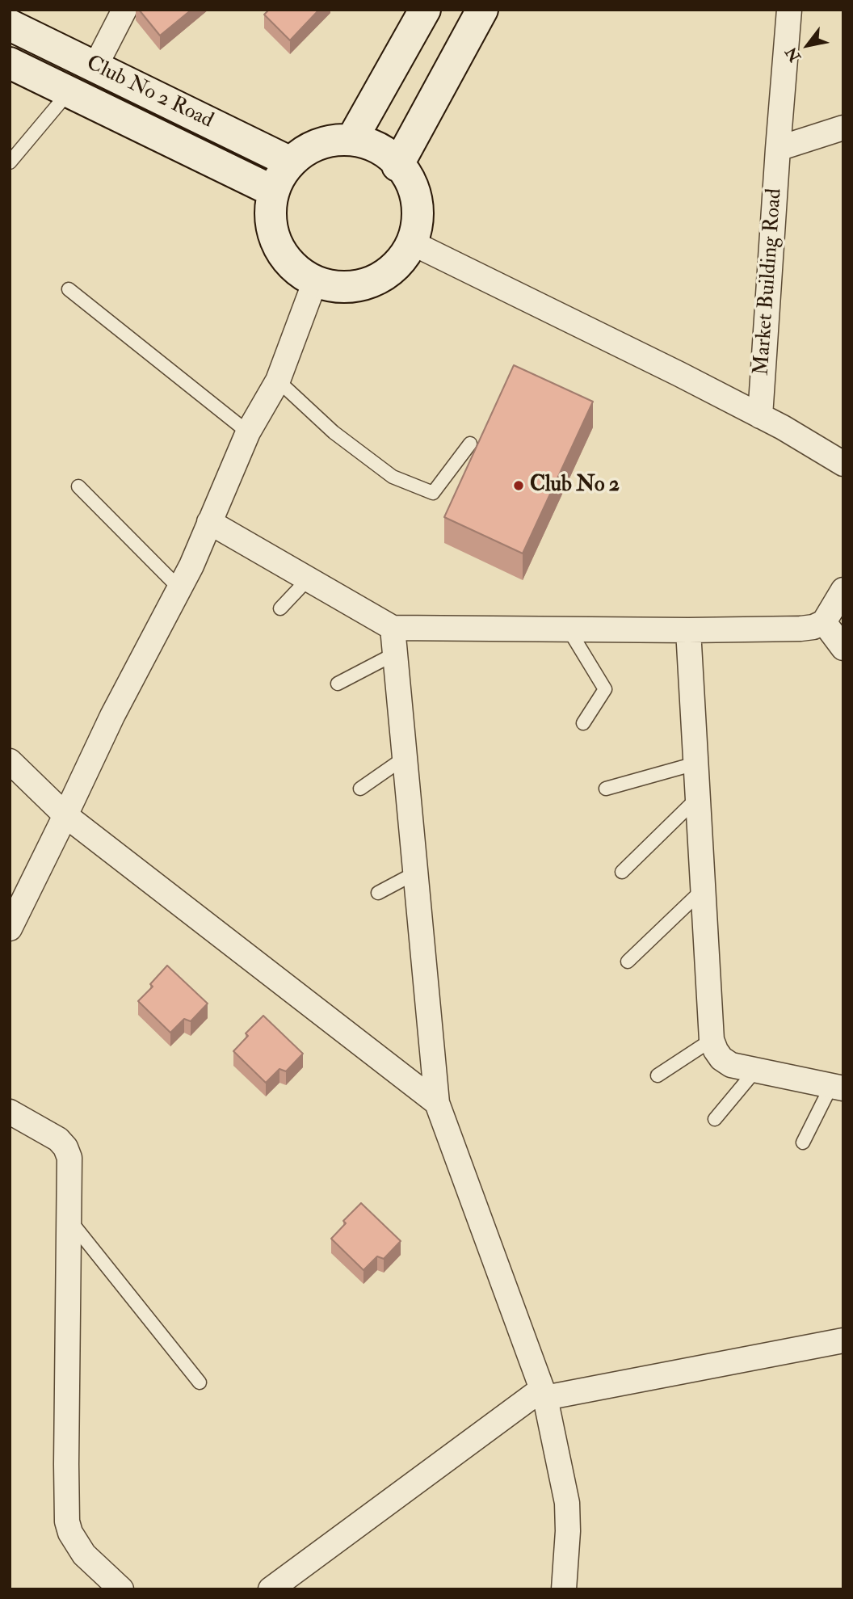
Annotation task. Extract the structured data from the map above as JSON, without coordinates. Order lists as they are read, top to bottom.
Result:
{
  "streets": {
    "street": ["Club No 2 Road", "Market Building Road"]
  },
  "places": ["Club No 2"],
  "north": "bottom left"
}
